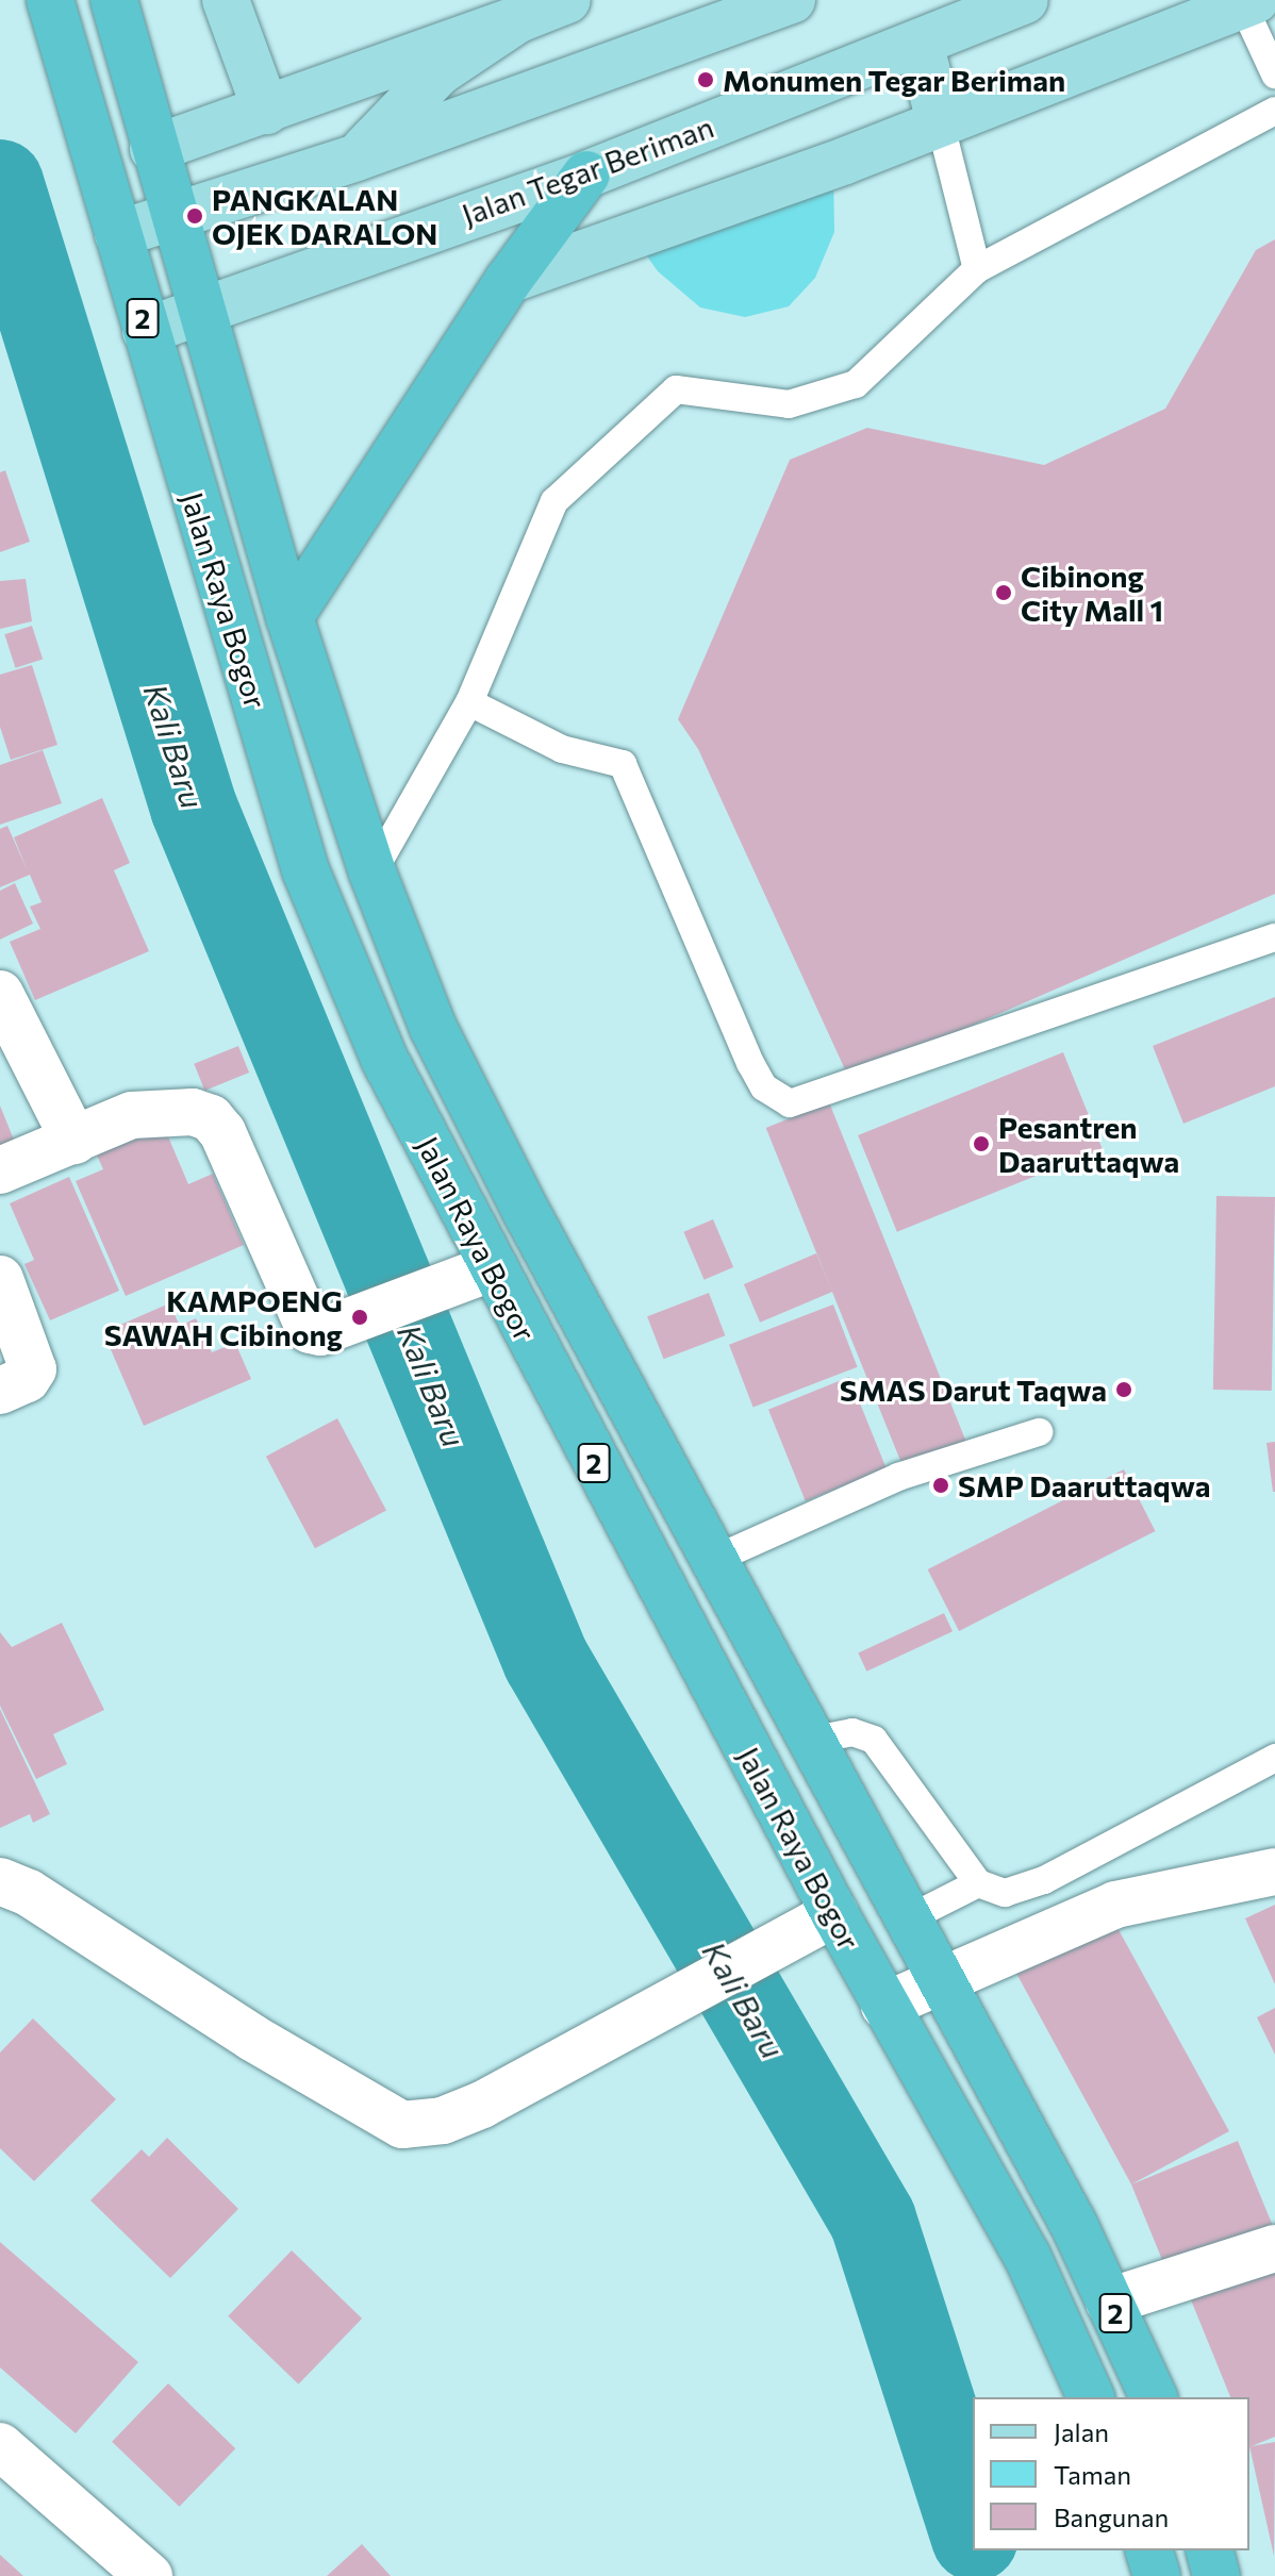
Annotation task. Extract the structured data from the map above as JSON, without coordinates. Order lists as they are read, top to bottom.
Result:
{
  "streets": {
    "highway": ["2", "Jalan Raya Bogor"],
    "main road": ["Jalan Tegar Beriman"]
  },
  "crossings": [
    ["Jalan Tegar Beriman", "Jalan Raya Bogor"]
  ],
  "water": ["Kali Baru"],
  "places": [
    "Monumen Tegar Beriman",
    "PANGKALAN OJEK DARALON",
    "Cibinong City Mall 1",
    "Pesantren Daaruttaqwa",
    "KAMPOENG SAWAH Cibinong",
    "SMAS Darut Taqwa",
    "SMP Daaruttaqwa"
  ],
  "legend": ["Jalan", "Taman", "Bangunan"]
}
